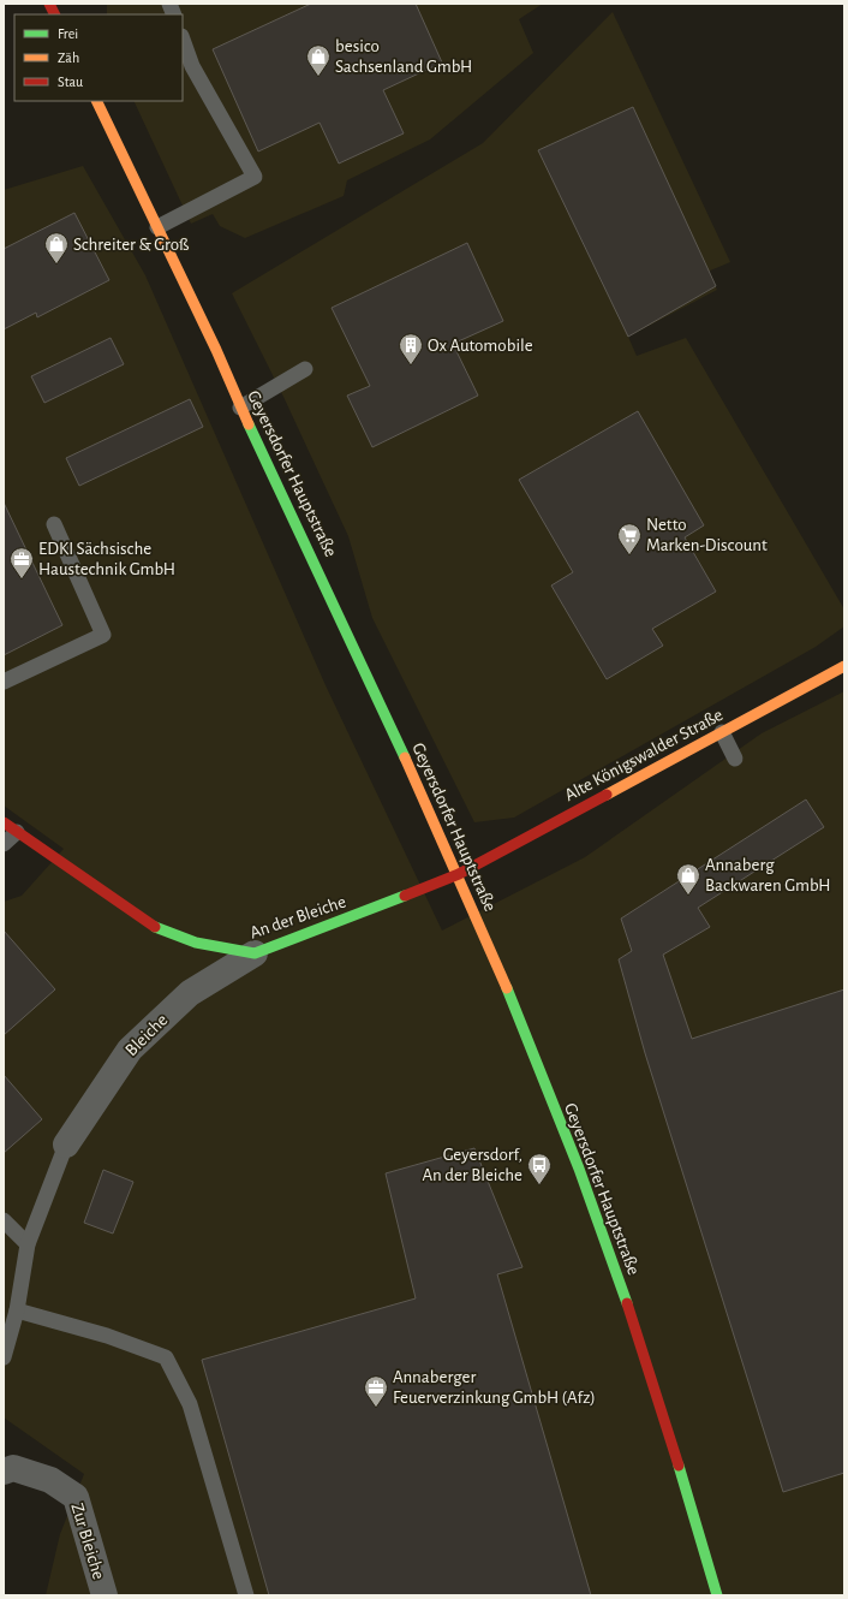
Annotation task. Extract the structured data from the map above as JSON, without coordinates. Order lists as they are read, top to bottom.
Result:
{
  "streets": {
    "main road": ["Geyersdorfer Hauptstraße", "Alte Königswalder Straße", "An der Bleiche"],
    "street": ["Bleiche", "Zur Bleiche"]
  },
  "crossings": [
    ["Geyersdorfer Hauptstraße", "Alte Königswalder Straße"],
    ["Geyersdorfer Hauptstraße", "An der Bleiche"],
    ["Alte Königswalder Straße", "An der Bleiche"],
    ["An der Bleiche", "Bleiche"]
  ],
  "places": {
    "shop": ["besico Sachsenland GmbH", "Schreiter & Groß", "Annaberg Backwaren GmbH"],
    "building": ["Ox Automobile"],
    "supermarket": ["Netto Marken-Discount"],
    "office": ["EDKI Sächsische Haustechnik GmbH", "Annaberger Feuerverzinkung GmbH (Afz)"],
    "bus stop": ["Geyersdorf, An der Bleiche"]
  },
  "legend": ["Frei", "Zäh", "Stau"]
}
